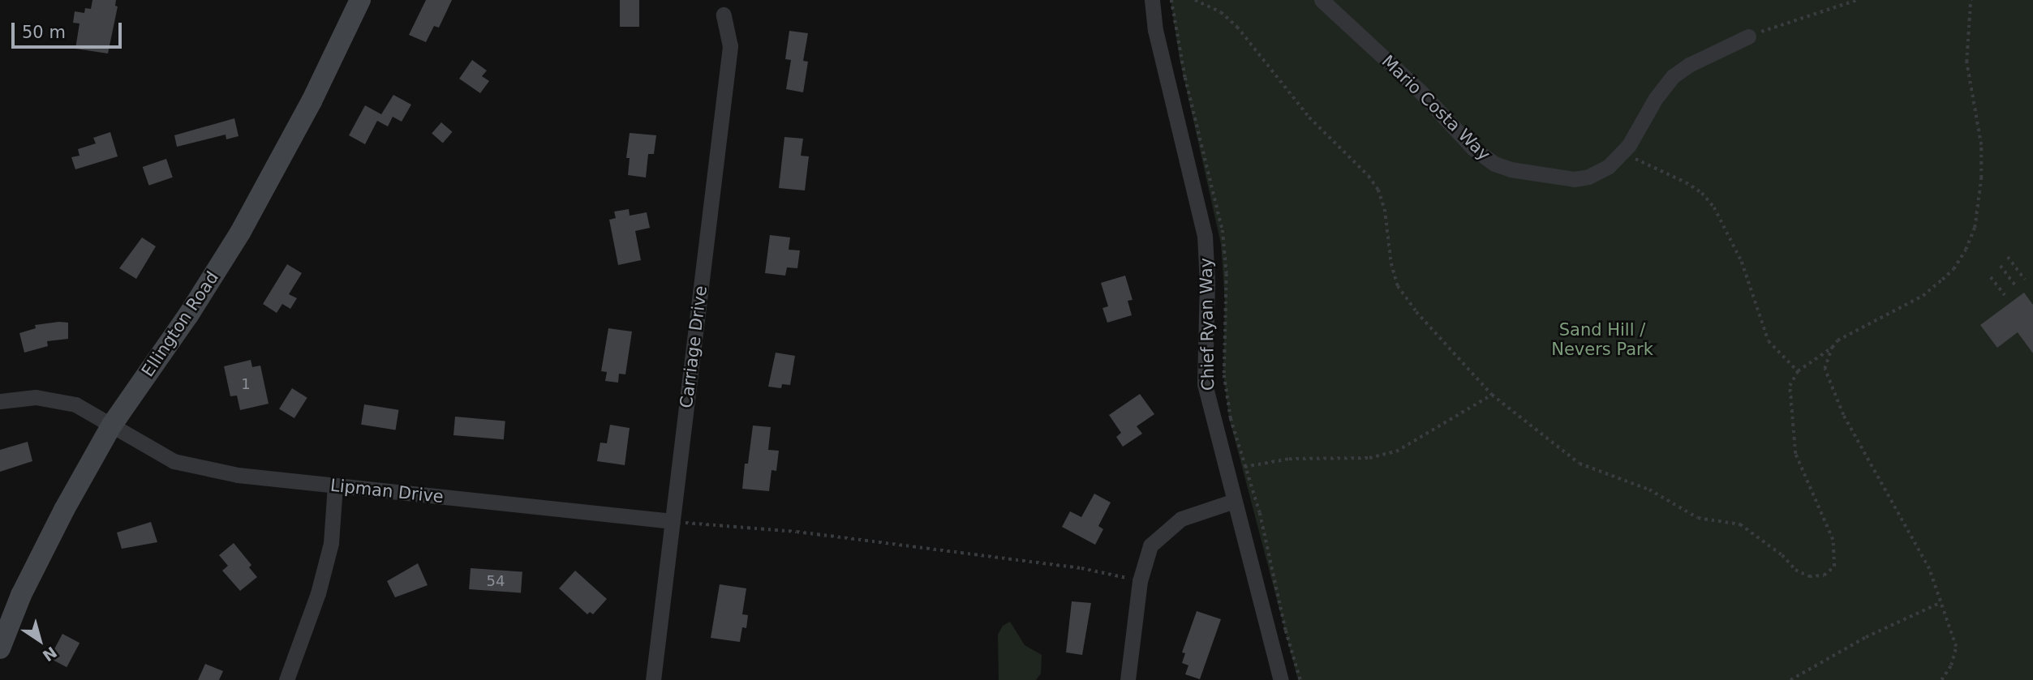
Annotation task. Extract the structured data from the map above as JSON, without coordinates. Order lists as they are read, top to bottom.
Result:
{
  "streets": {
    "main road": ["Ellington Road"],
    "street": [
      "Mario Costa Way",
      "Chief Ryan Way",
      "Carriage Drive",
      "Lipman Drive"
    ]
  },
  "crossings": [
    ["Ellington Road", "Lipman Drive"],
    ["Carriage Drive", "Lipman Drive"]
  ],
  "parks": ["Sand Hill / Nevers Park"],
  "house_numbers": ["1", "54"],
  "scale_bar": "50 m",
  "north": "bottom right"
}
